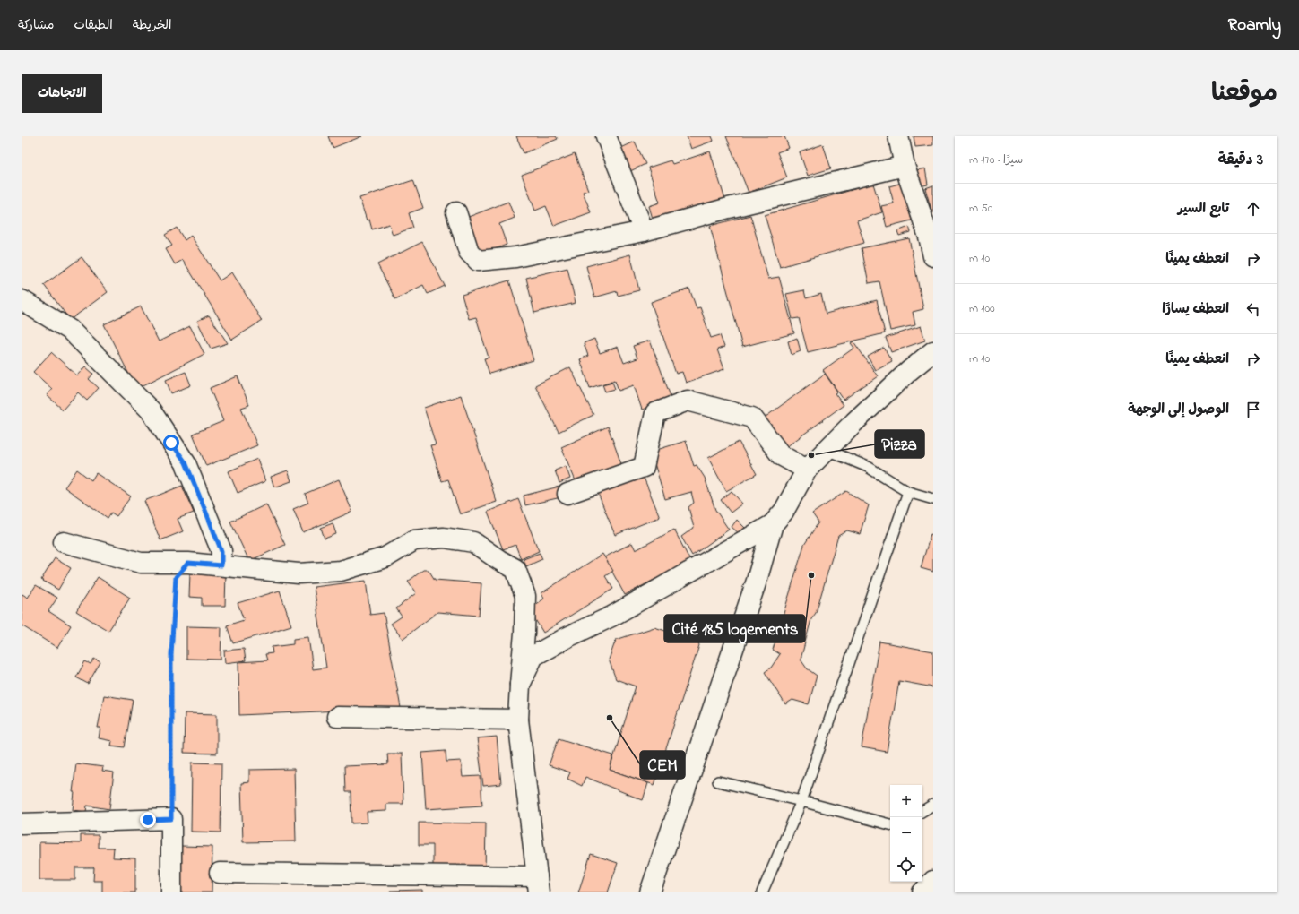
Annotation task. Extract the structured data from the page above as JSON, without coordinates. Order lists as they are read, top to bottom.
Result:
{
  "places": ["Pizza", "Cité 185 logements", "CEM"],
  "page": {
    "header": "Roamly",
    "nav": ["الخريطة", "الطبقات", "مشاركة"],
    "title": "موقعنا",
    "buttons": "الاتجاهات",
    "heading": ["3 دقيقة", "سيرًا · 170 m"],
    "list": [
      ["تابع السير", "50 m"],
      ["انعطف يمينًا", "10 m"],
      ["انعطف يسارًا", "100 m"],
      ["انعطف يمينًا", "10 m"],
      "الوصول إلى الوجهة"
    ],
    "map_buttons": ["+", "−"]
  }
}
